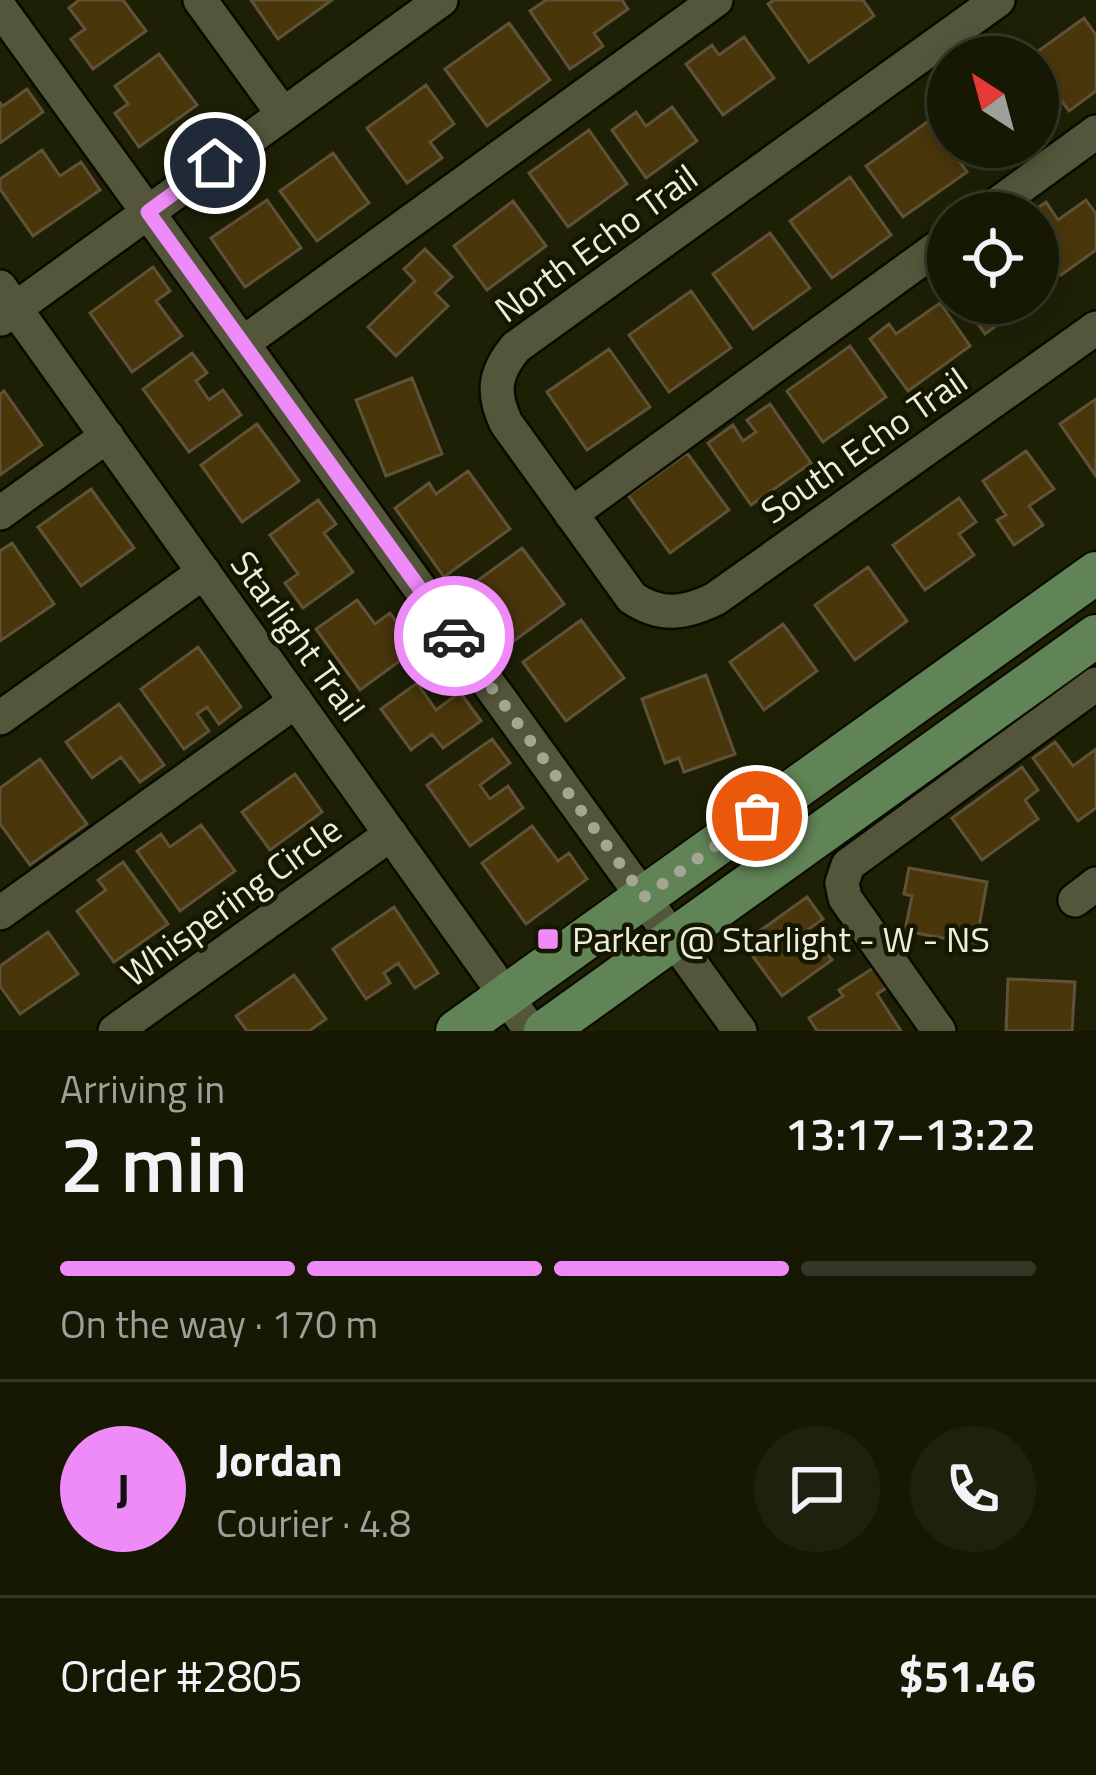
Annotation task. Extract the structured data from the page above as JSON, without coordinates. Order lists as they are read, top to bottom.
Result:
{
  "streets": {
    "street": [
      "North Echo Trail",
      "South Echo Trail",
      "Starlight Trail",
      "Whispering Circle"
    ]
  },
  "crossings": [
    ["North Echo Trail", "South Echo Trail"],
    ["Starlight Trail", "Whispering Circle"]
  ],
  "places": {
    "transit": ["Parker @ Starlight - W - NS"]
  },
  "north": "top left",
  "page": {
    "heading": ["2 min", "Arriving in", "13:17–13:22"],
    "panel": [
      "Jordan",
      "Courier · 4.8",
      "Order #2805",
      "$51.46"
    ],
    "bar": "On the way · 170 m",
    "round": "J"
  }
}
